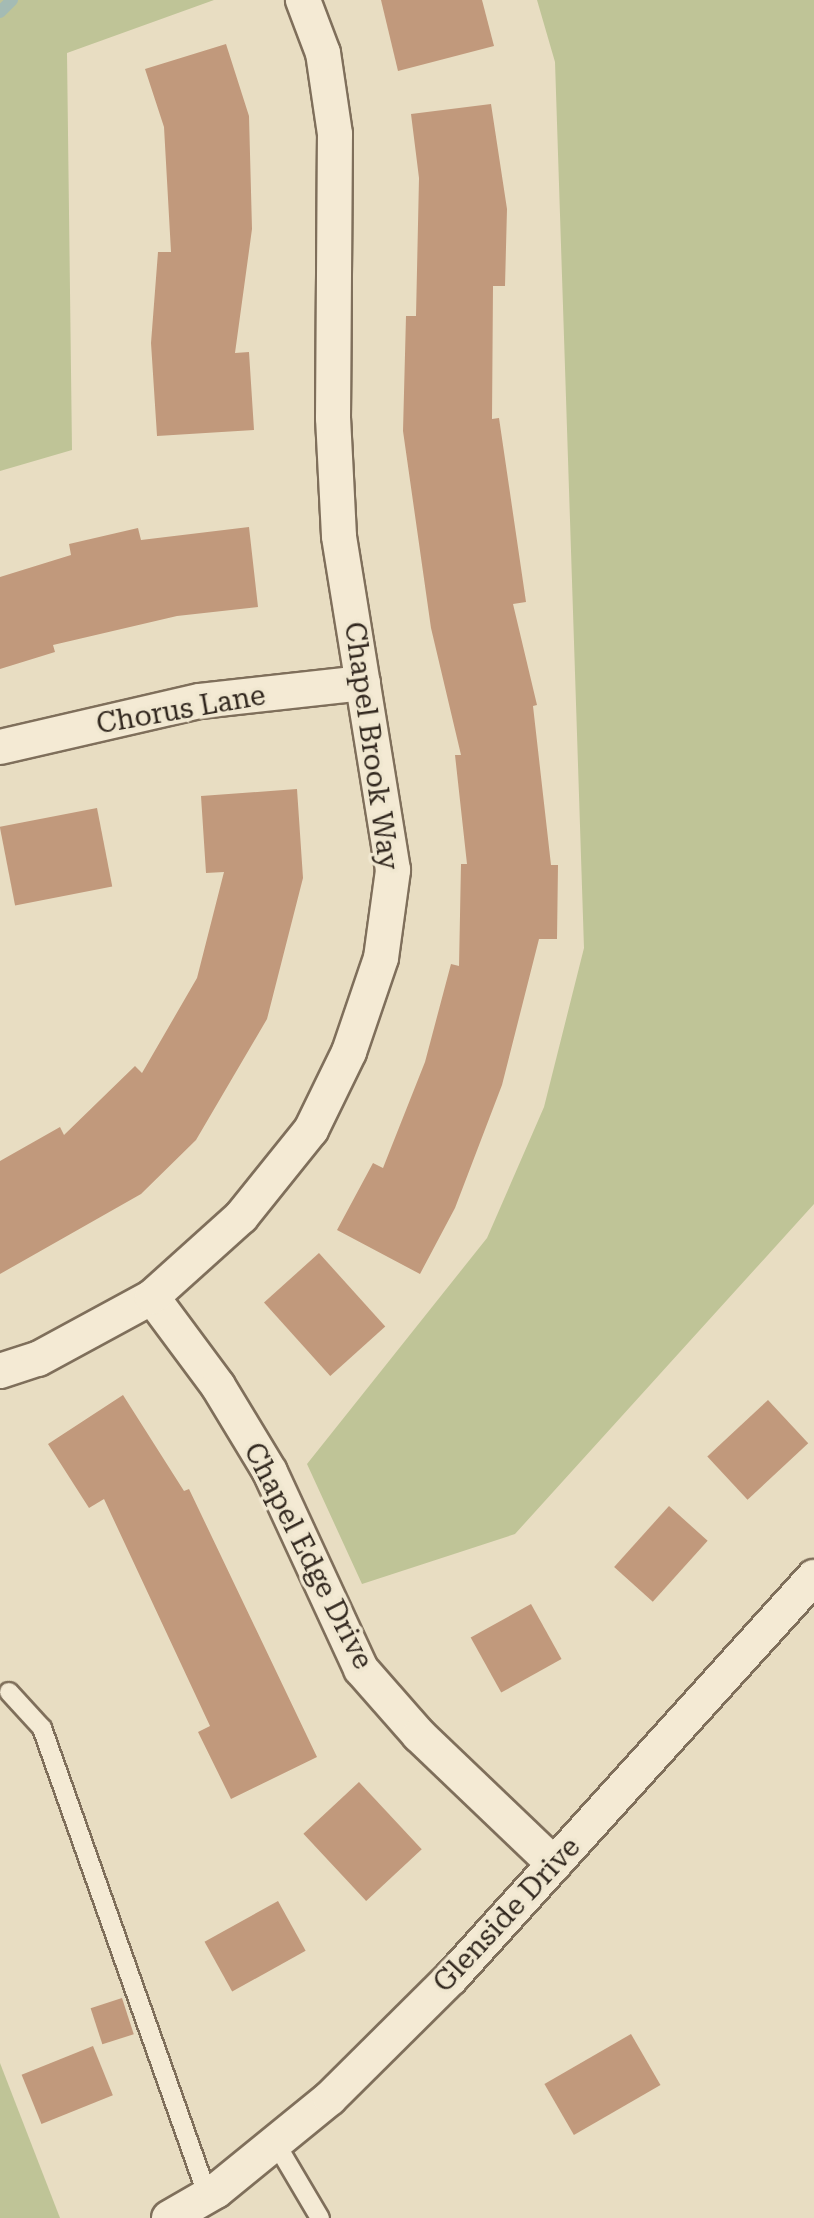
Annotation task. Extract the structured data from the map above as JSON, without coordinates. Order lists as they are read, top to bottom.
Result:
{
  "streets": {
    "street": [
      "Chorus Lane",
      "Chapel Brook Way",
      "Chapel Edge Drive",
      "Glenside Drive"
    ]
  },
  "crossings": [
    ["Chorus Lane", "Chapel Brook Way"],
    ["Chapel Brook Way", "Chapel Edge Drive"],
    ["Chapel Edge Drive", "Glenside Drive"]
  ]
}
